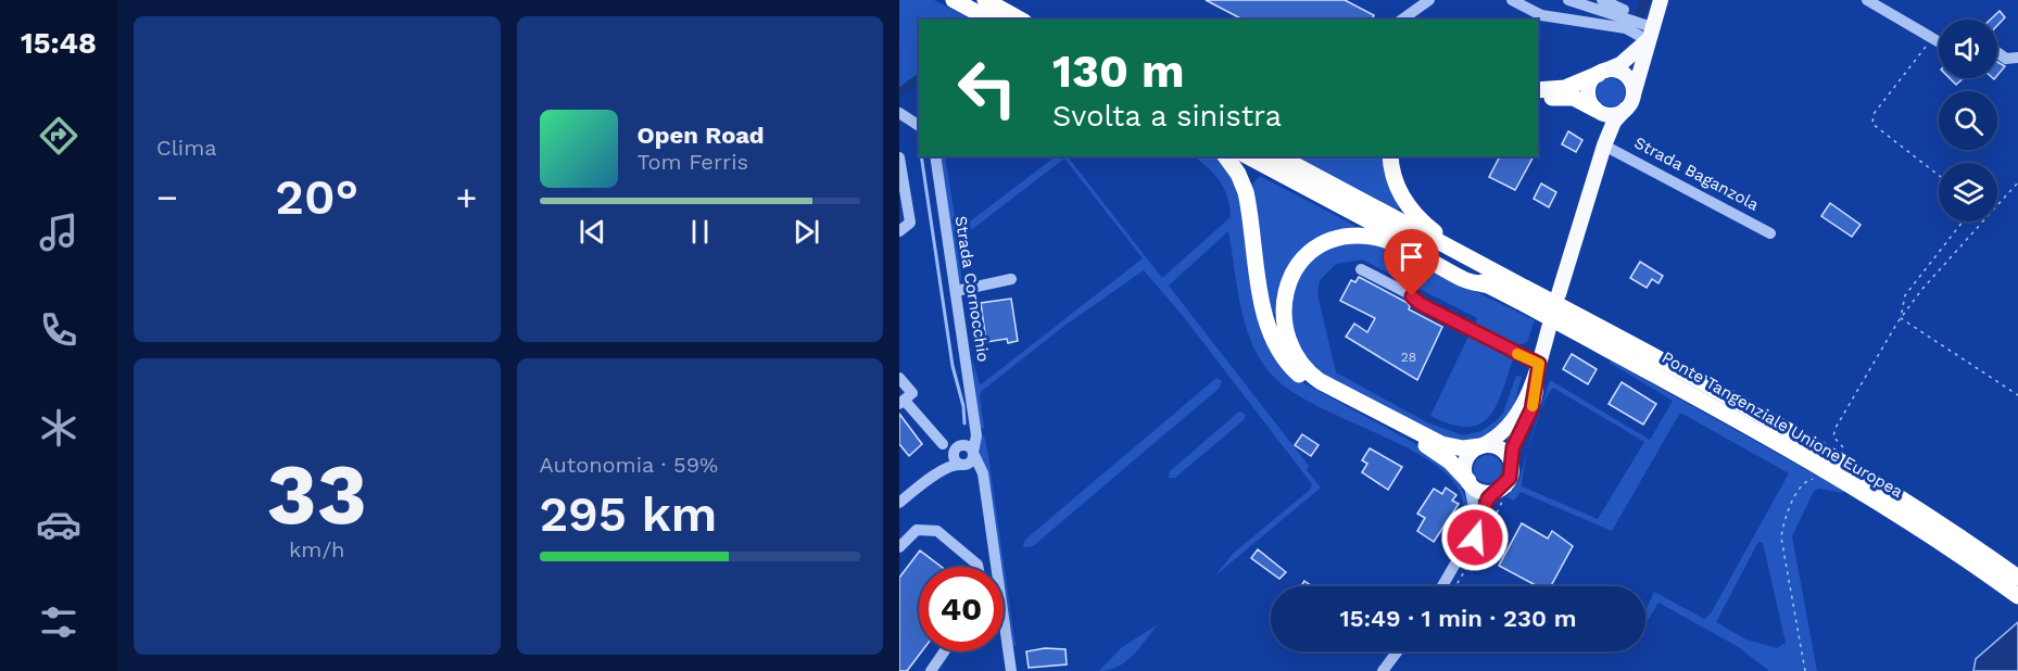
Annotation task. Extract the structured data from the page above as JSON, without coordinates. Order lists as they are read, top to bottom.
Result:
{
  "streets": {
    "highway": ["Ponte Tangenziale Unione Europea"],
    "street": ["Strada Baganzola", "Strada Cornocchio"]
  },
  "house_numbers": ["28"],
  "page": {
    "tabs": "15:48",
    "tile": [
      "Clima",
      ["33", "km/h"],
      ["Autonomia · 59%", "295 km"]
    ],
    "turn": ["130 m", "Svolta a sinistra"],
    "song": ["Open Road", "Tom Ferris"],
    "heat": ["−", "20°", "+"],
    "limit": "40",
    "trip": "15:49 · 1 min · 230 m"
  }
}
